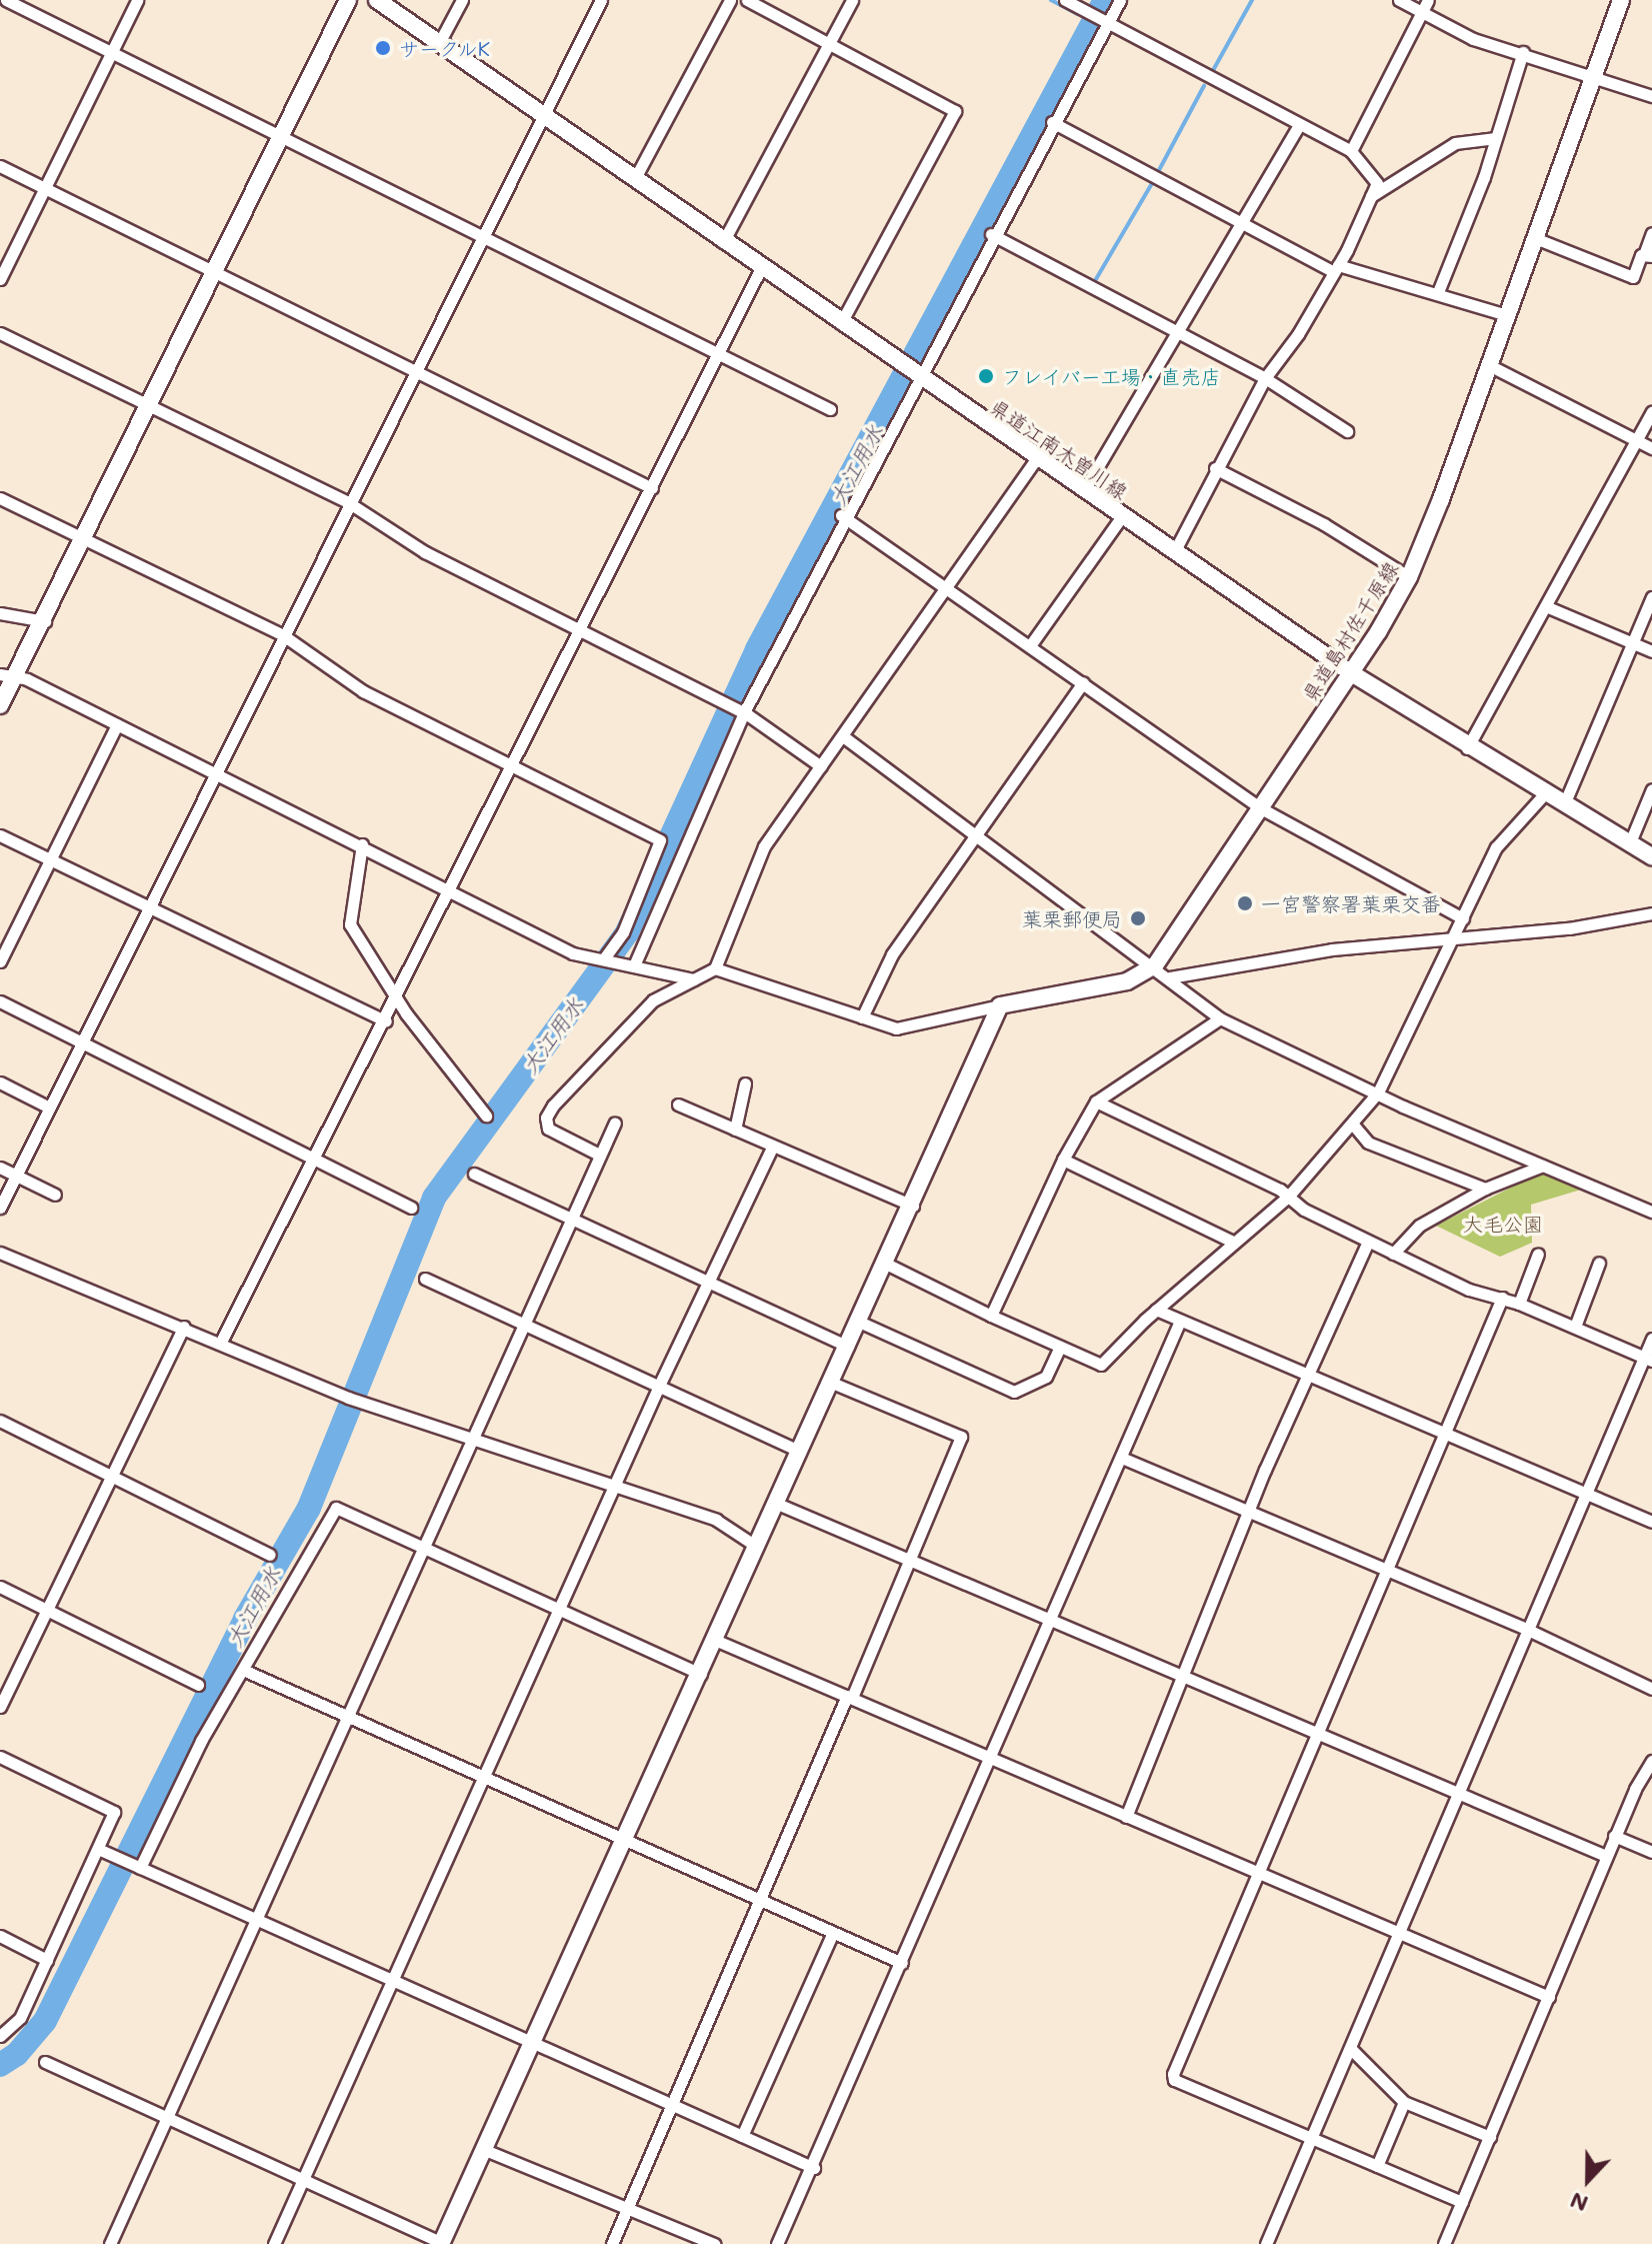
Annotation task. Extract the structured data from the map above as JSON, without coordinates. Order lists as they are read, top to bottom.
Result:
{
  "streets": {
    "main road": ["県道江南木曽川線", "県道島村佐千原線"]
  },
  "crossings": [
    ["県道江南木曽川線", "県道島村佐千原線"]
  ],
  "water": ["大江用水"],
  "parks": ["大毛公園"],
  "places": [
    "サークルK",
    "フレイバー工場・直売店",
    "一宮警察署葉栗交番",
    "葉栗郵便局"
  ],
  "north": "bottom"
}
